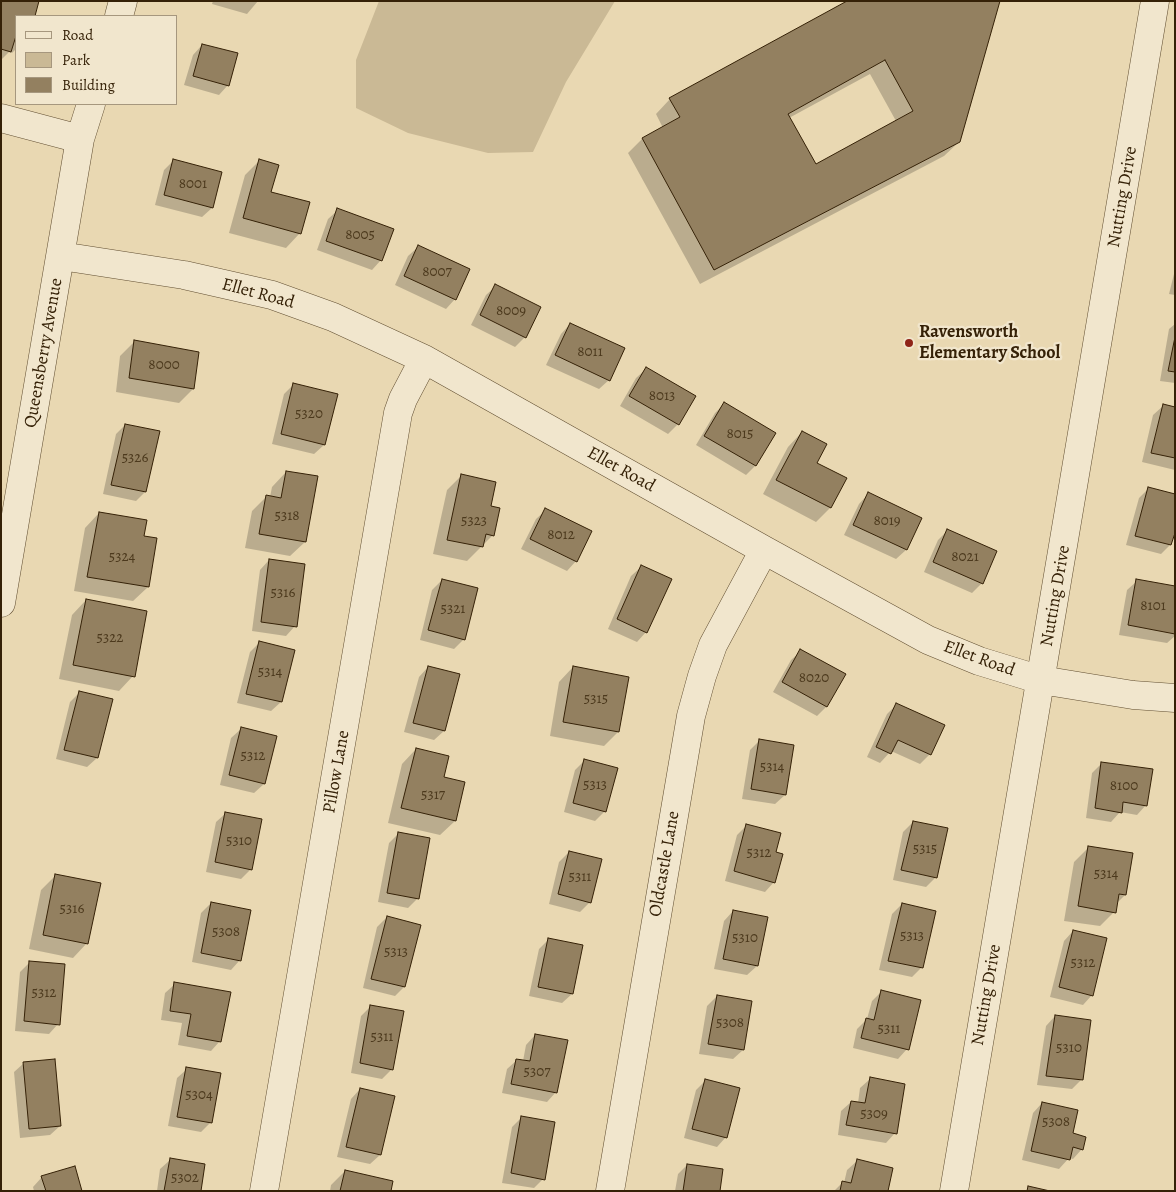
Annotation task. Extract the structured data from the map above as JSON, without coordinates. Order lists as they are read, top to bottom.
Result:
{
  "streets": {
    "street": [
      "Nutting Drive",
      "Ellet Road",
      "Queensberry Avenue",
      "Pillow Lane",
      "Oldcastle Lane"
    ]
  },
  "crossings": [
    ["Nutting Drive", "Ellet Road"],
    ["Ellet Road", "Queensberry Avenue"],
    ["Ellet Road", "Pillow Lane"],
    ["Ellet Road", "Oldcastle Lane"]
  ],
  "places": ["Ravensworth Elementary School"],
  "house_numbers": [
    "8001",
    "8005",
    "8007",
    "8009",
    "8011",
    "8000",
    "8013",
    "5320",
    "8015",
    "5326",
    "5318",
    "5323",
    "8019",
    "8012",
    "5324",
    "8021",
    "5316",
    "8101",
    "5321",
    "5322",
    "5314",
    "8020",
    "5315",
    "5312",
    "5314",
    "5313",
    "8100",
    "5317",
    "5310",
    "5315",
    "5312",
    "5314",
    "5311",
    "5316",
    "5308",
    "5313",
    "5310",
    "5313",
    "5312",
    "5312",
    "5308",
    "5311",
    "5311",
    "5310",
    "5307",
    "5304",
    "5309",
    "5308",
    "5302"
  ],
  "legend": ["Road", "Park", "Building"]
}
